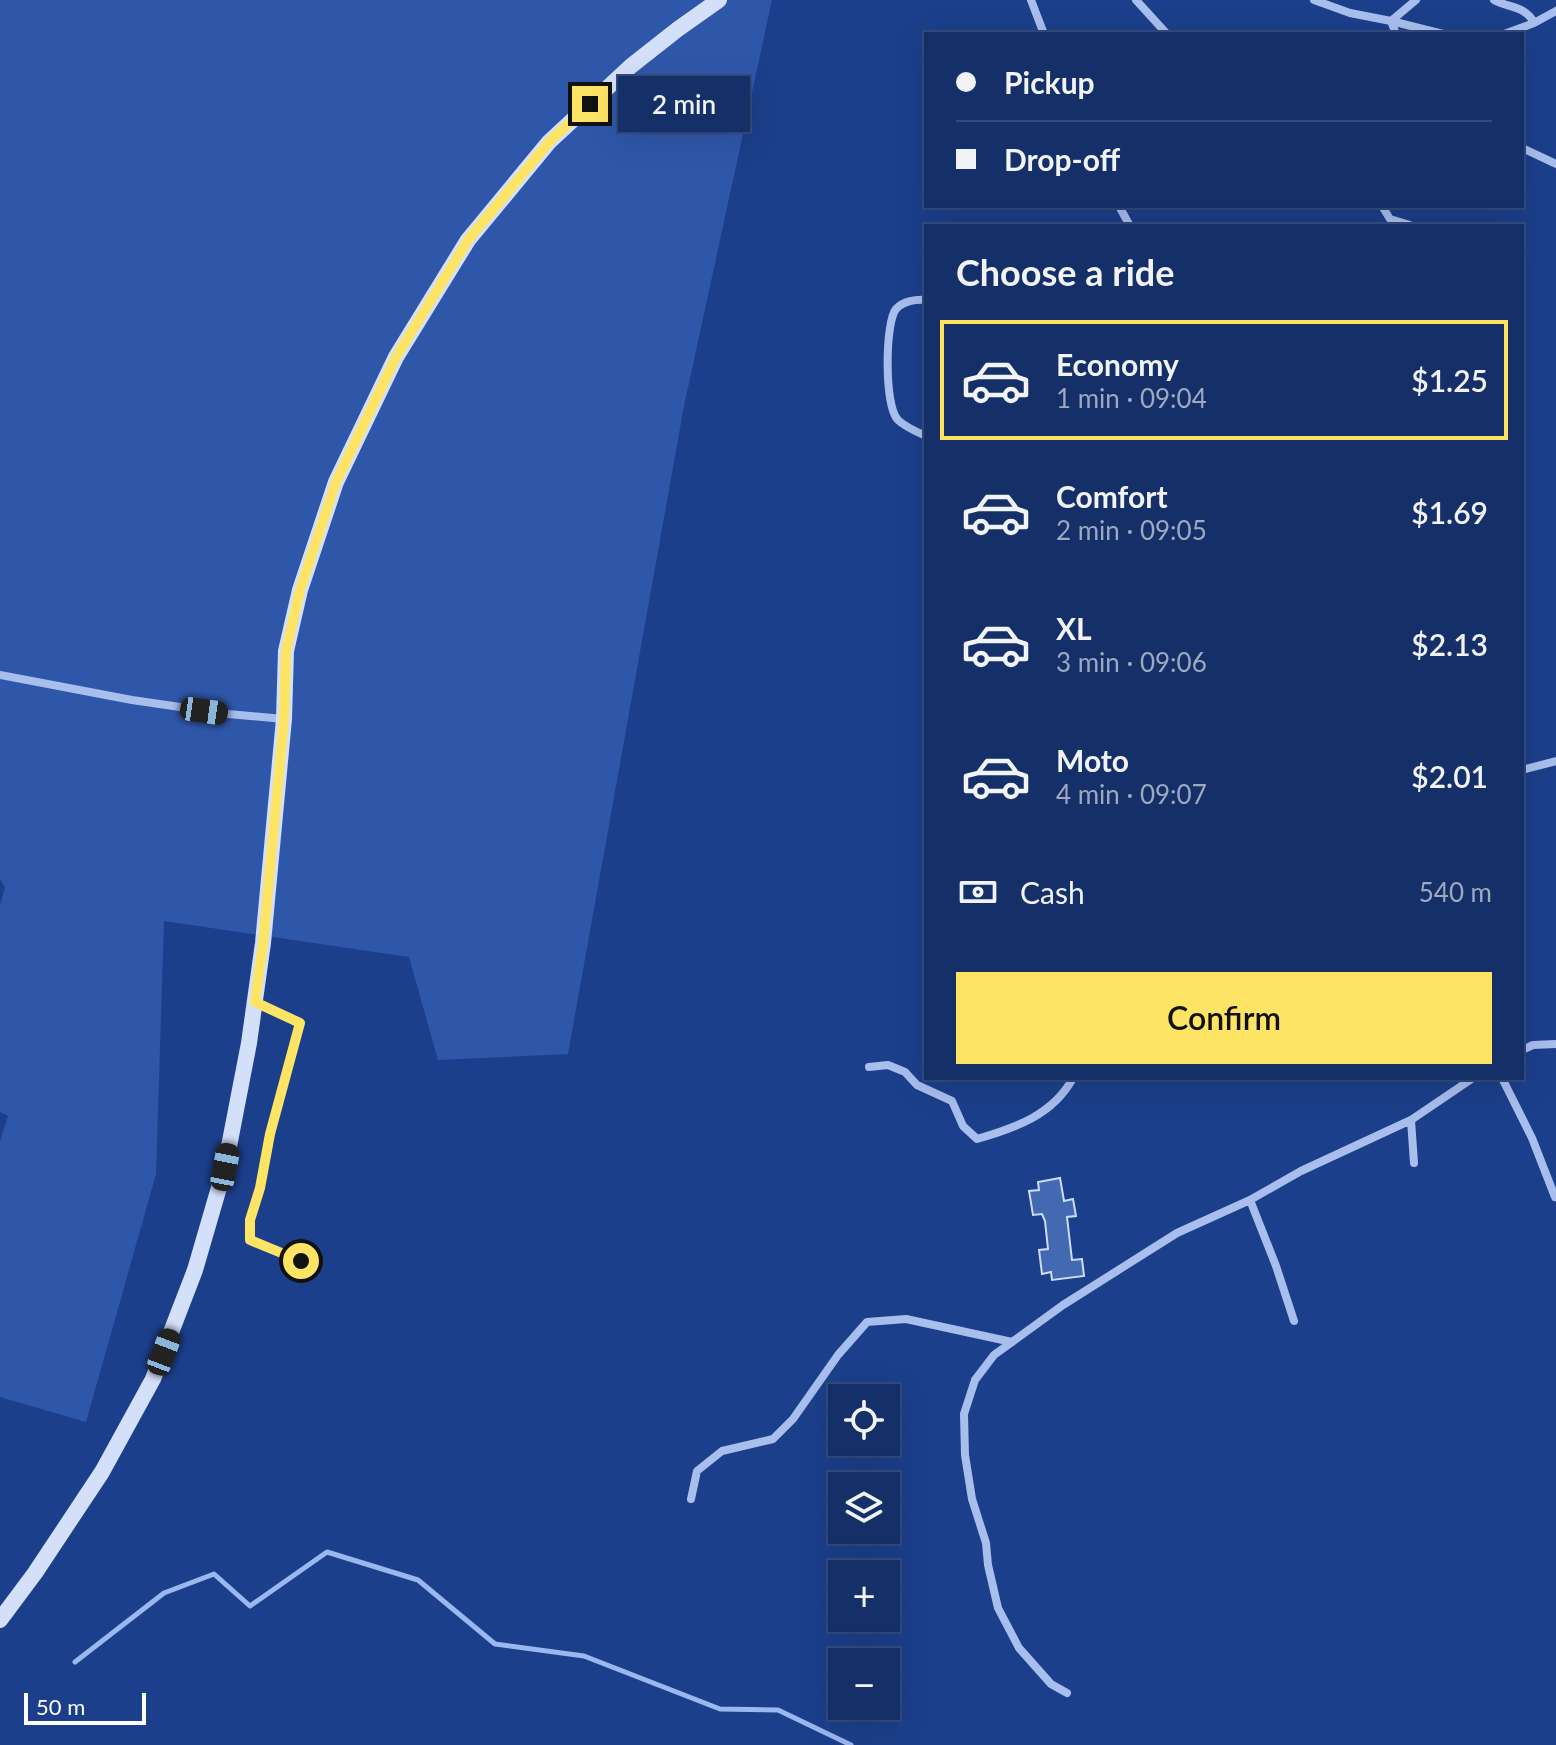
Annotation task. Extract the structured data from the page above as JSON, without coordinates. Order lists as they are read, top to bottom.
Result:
{
  "scale_bar": "50 m",
  "page": {
    "banner": ["Pickup", "Drop-off"],
    "bubble": "2 min",
    "heading": "Choose a ride",
    "list": [
      {
        "name": "Economy",
        "note": "1 min · 09:04",
        "value": "$1.25"
      },
      {
        "name": "Comfort",
        "note": "2 min · 09:05",
        "value": "$1.69"
      },
      {
        "name": "XL",
        "note": "3 min · 09:06",
        "value": "$2.13"
      },
      {
        "name": "Moto",
        "note": "4 min · 09:07",
        "value": "$2.01"
      }
    ],
    "pay": ["Cash", "540 m"],
    "buttons": "Confirm",
    "map_buttons": ["+", "−"],
    "scale": "50 m"
  }
}
